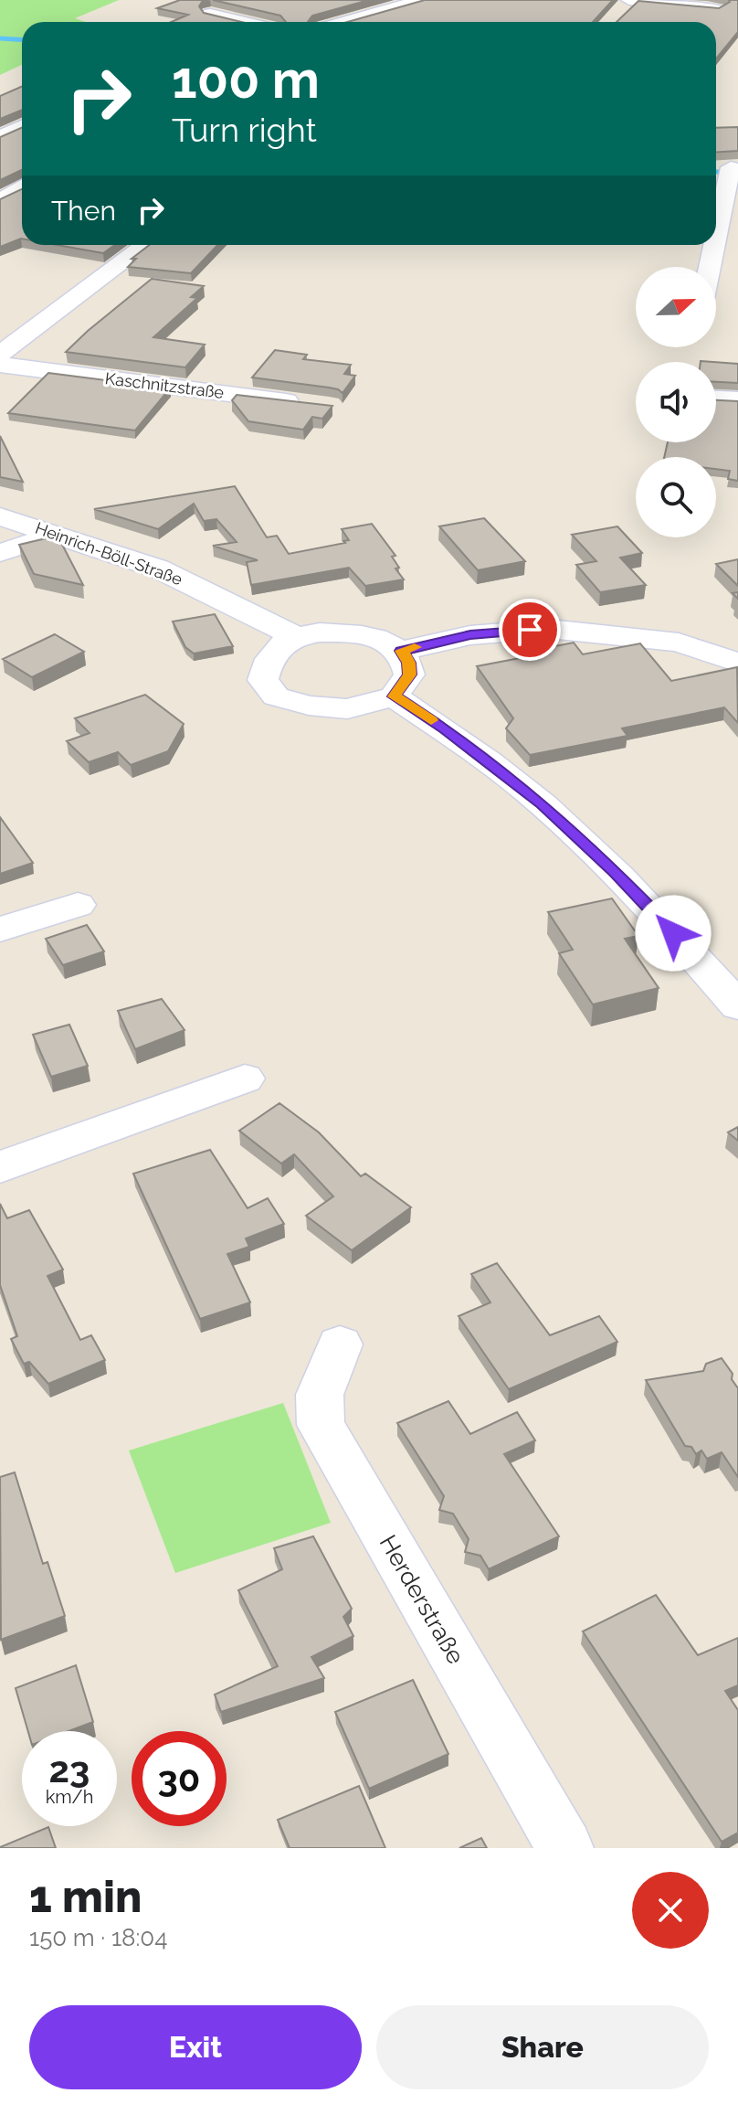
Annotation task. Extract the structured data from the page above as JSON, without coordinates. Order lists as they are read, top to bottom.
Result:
{
  "streets": {
    "street": ["Kaschnitzstraße", "Heinrich-Böll-Straße", "Herderstraße"]
  },
  "north": "right",
  "page": {
    "turn": ["100 m", "Turn right"],
    "then": "Then",
    "speed": "23 km/h",
    "limit": "30",
    "heading": ["1 min", "150 m · 18:04"],
    "buttons": ["Exit", "Share"]
  }
}
